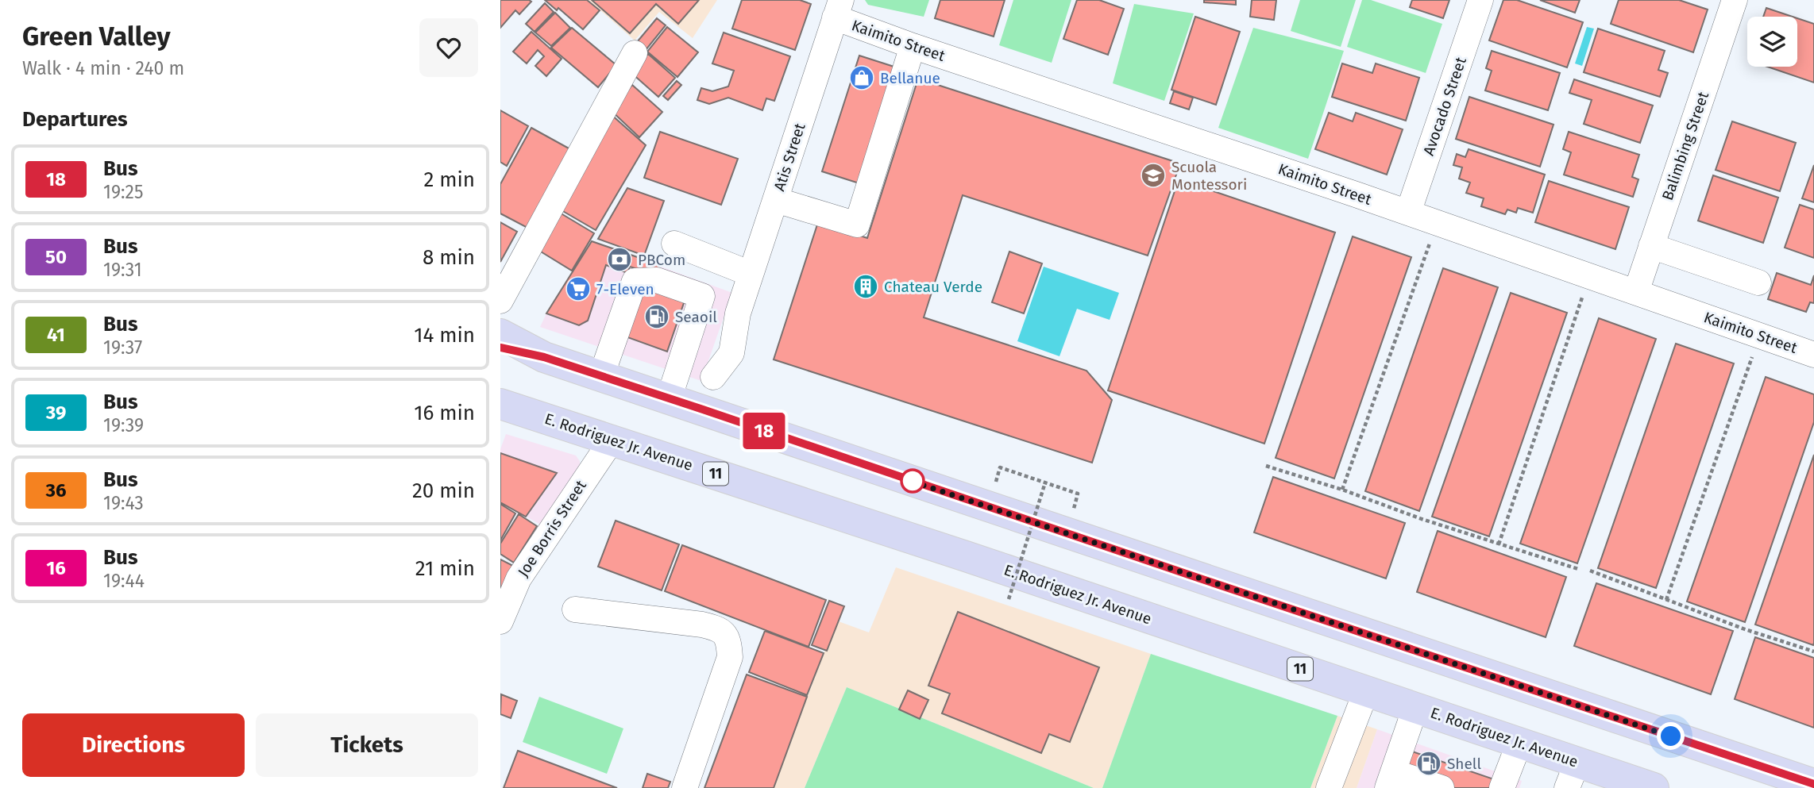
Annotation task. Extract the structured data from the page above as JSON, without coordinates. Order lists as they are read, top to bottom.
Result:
{
  "streets": {
    "main road": ["E. Rodriguez Jr. Avenue", "11"],
    "street": [
      "Kaimito Street",
      "Avocado Street",
      "Balimbing Street",
      "Atis Street",
      "Joe Borris Street"
    ]
  },
  "crossings": [
    ["Kaimito Street", "Avocado Street"],
    ["Kaimito Street", "Balimbing Street"],
    ["Kaimito Street", "Atis Street"],
    ["E. Rodriguez Jr. Avenue", "Joe Borris Street"]
  ],
  "places": {
    "shop": ["Bellanue"],
    "school or university": ["Scuola Montessori"],
    "bank": ["PBCom"],
    "building": ["Chateau Verde"],
    "supermarket": ["7-Eleven"],
    "fuel station": ["Seaoil", "Shell"]
  },
  "lines": ["bus line 18"],
  "page": {
    "heading": [
      ["Green Valley", "Walk · 4 min · 240 m"],
      "Departures"
    ],
    "on_map": "18",
    "list": [
      {
        "mark": "18",
        "name": "Bus",
        "note": "19:25",
        "value": "2 min"
      },
      {
        "mark": "50",
        "name": "Bus",
        "note": "19:31",
        "value": "8 min"
      },
      {
        "mark": "41",
        "name": "Bus",
        "note": "19:37",
        "value": "14 min"
      },
      {
        "mark": "39",
        "name": "Bus",
        "note": "19:39",
        "value": "16 min"
      },
      {
        "mark": "36",
        "name": "Bus",
        "note": "19:43",
        "value": "20 min"
      },
      {
        "mark": "16",
        "name": "Bus",
        "note": "19:44",
        "value": "21 min"
      }
    ],
    "buttons": ["Directions", "Tickets"]
  }
}
